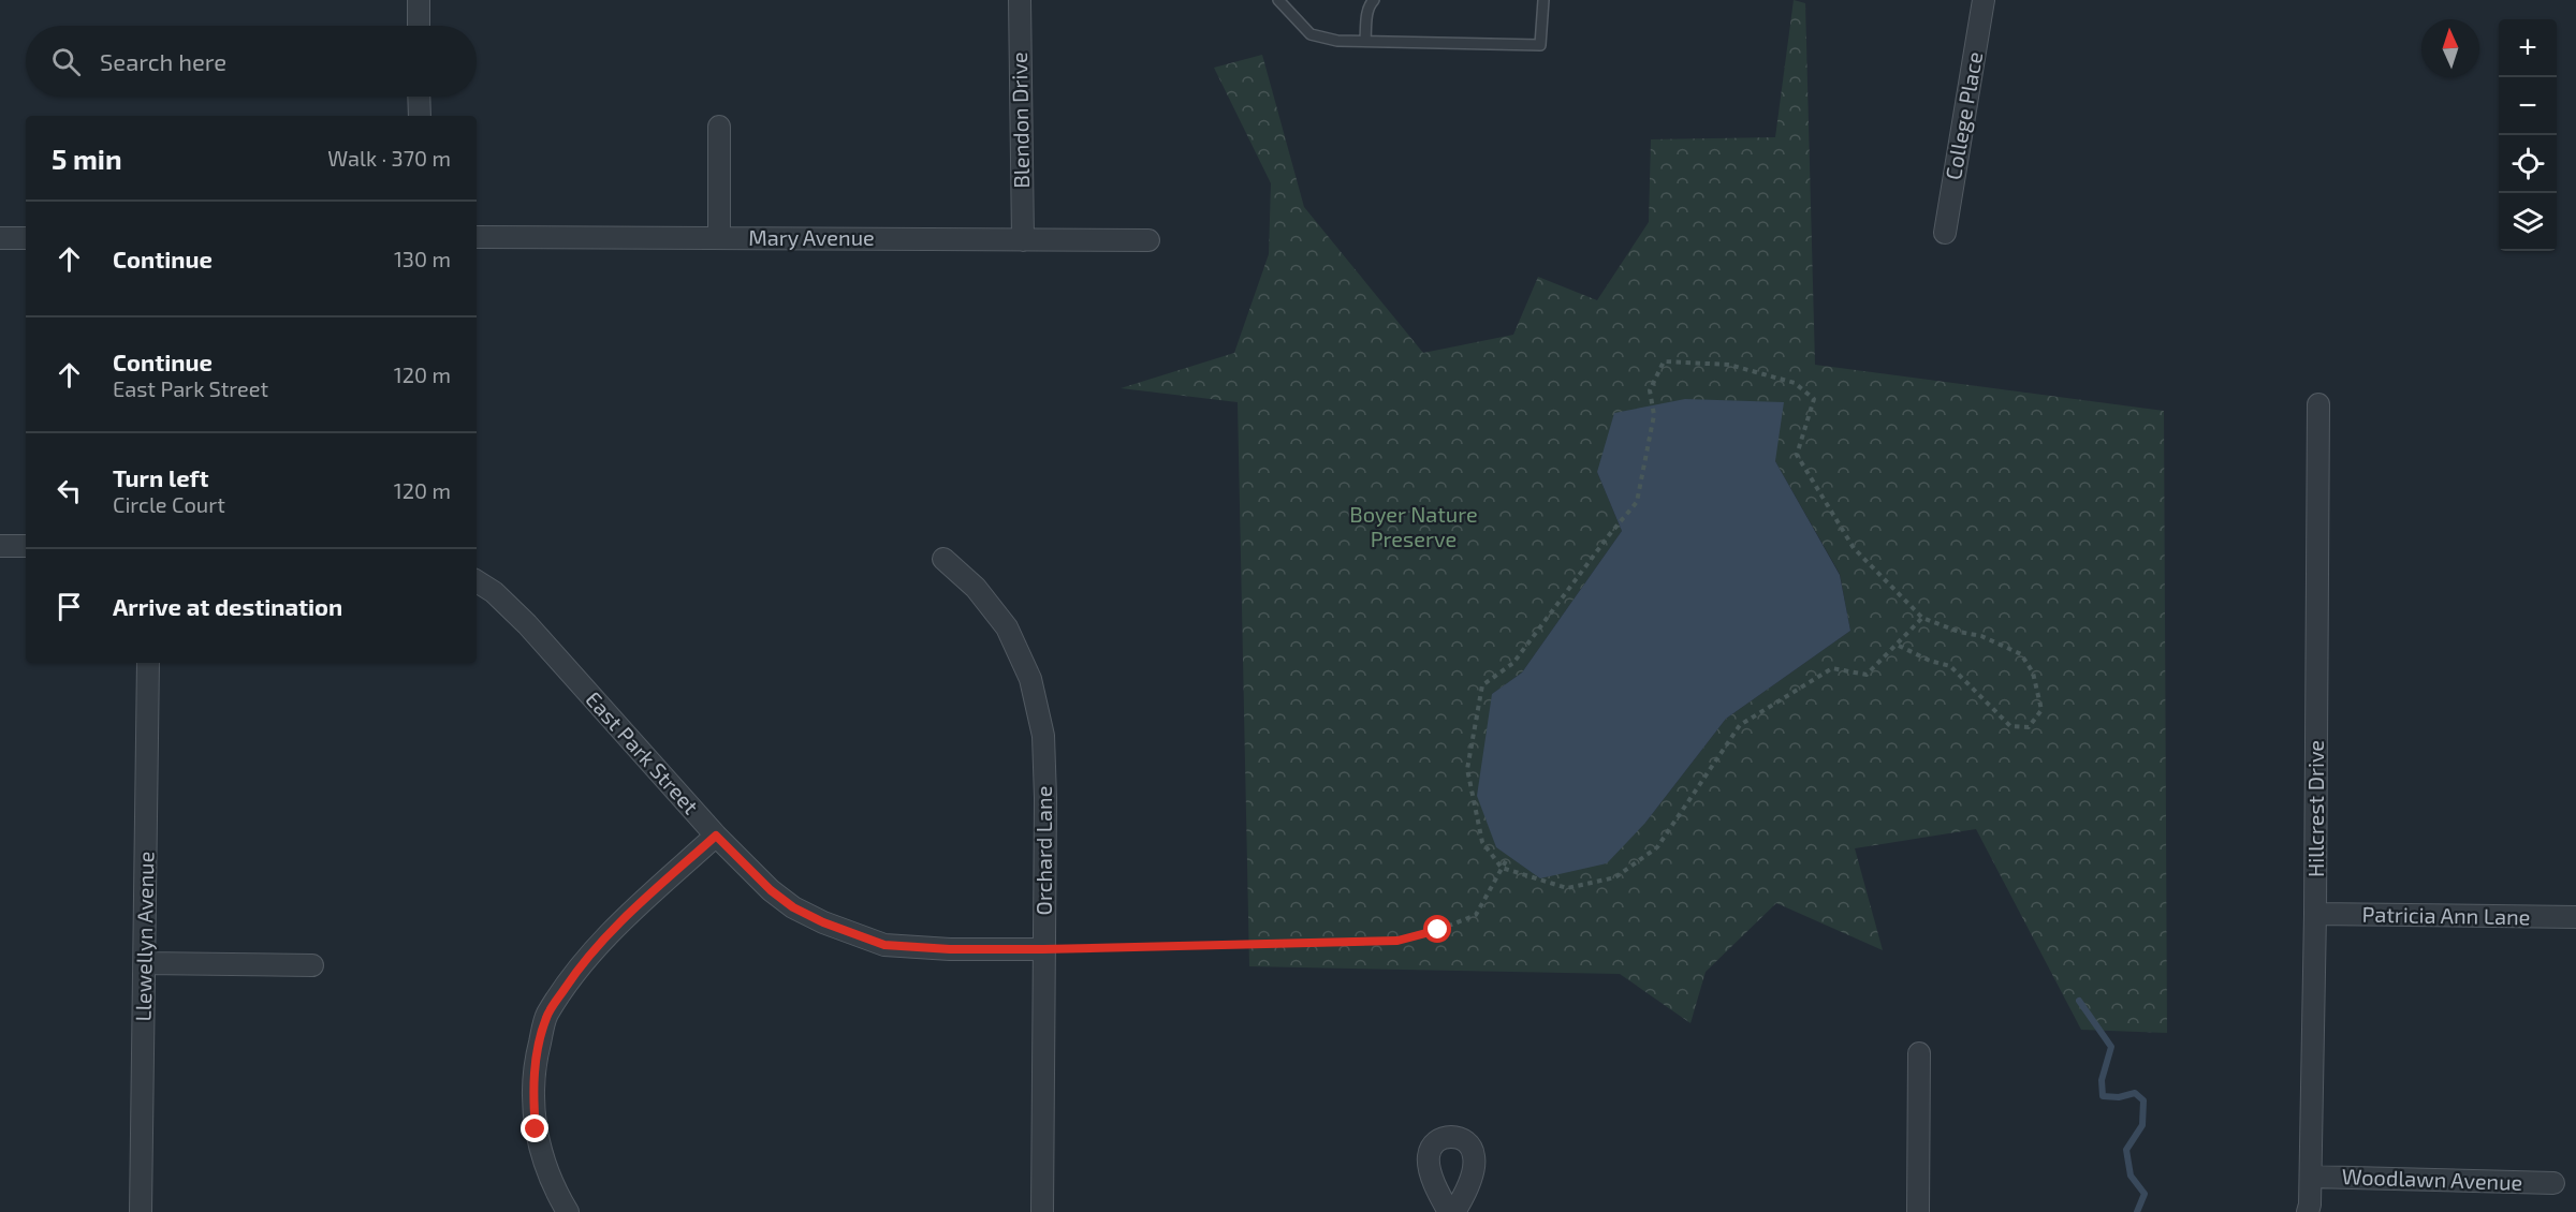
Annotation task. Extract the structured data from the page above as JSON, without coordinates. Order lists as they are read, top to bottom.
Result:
{
  "streets": {
    "street": [
      "College Place",
      "Blendon Drive",
      "Mary Avenue",
      "East Park Street",
      "Hillcrest Drive",
      "Orchard Lane",
      "Patricia Ann Lane",
      "Llewellyn Avenue",
      "Woodlawn Avenue"
    ]
  },
  "crossings": [
    ["Blendon Drive", "Mary Avenue"],
    ["East Park Street", "Orchard Lane"],
    ["Hillcrest Drive", "Patricia Ann Lane"],
    ["Hillcrest Drive", "Woodlawn Avenue"]
  ],
  "parks": ["Boyer Nature Preserve"],
  "north": "top",
  "page": {
    "map_buttons": ["+", "−"],
    "search": "Search here",
    "heading": ["5 min", "Walk · 370 m"],
    "list": [
      ["Continue", "130 m"],
      ["Continue", "East Park Street", "120 m"],
      ["Turn left", "Circle Court", "120 m"],
      "Arrive at destination"
    ]
  }
}
